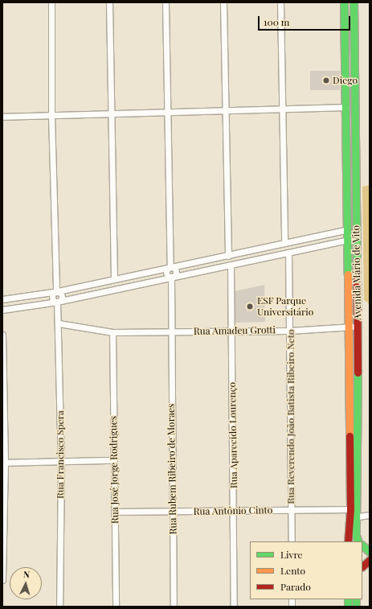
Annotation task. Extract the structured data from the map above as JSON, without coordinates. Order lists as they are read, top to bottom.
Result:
{
  "streets": {
    "main road": ["Avenida Mário de Vito"],
    "street": [
      "Rua Amadeu Grotti",
      "Rua Reverendo João Batista Ribeiro Neto",
      "Rua Aparecido Lourenço",
      "Rua Francisco Spera",
      "Rua Rubem Ribeiro de Moraes",
      "Rua José Jorge Rodrigues",
      "Rua Antônio Cinto"
    ]
  },
  "crossings": [
    ["Avenida Mário de Vito", "Rua Amadeu Grotti"],
    ["Avenida Mário de Vito", "Rua Antônio Cinto"],
    ["Rua Amadeu Grotti", "Rua Reverendo João Batista Ribeiro Neto"],
    ["Rua Amadeu Grotti", "Rua Aparecido Lourenço"],
    ["Rua Amadeu Grotti", "Rua Francisco Spera"],
    ["Rua Amadeu Grotti", "Rua Rubem Ribeiro de Moraes"],
    ["Rua Amadeu Grotti", "Rua José Jorge Rodrigues"],
    ["Rua Reverendo João Batista Ribeiro Neto", "Rua Antônio Cinto"],
    ["Rua Aparecido Lourenço", "Rua Antônio Cinto"],
    ["Rua Rubem Ribeiro de Moraes", "Rua Antônio Cinto"],
    ["Rua José Jorge Rodrigues", "Rua Antônio Cinto"]
  ],
  "places": ["Diego", "ESF Parque Universitário"],
  "legend": ["Livre", "Lento", "Parado"],
  "scale_bar": "100 m",
  "north": "top"
}
